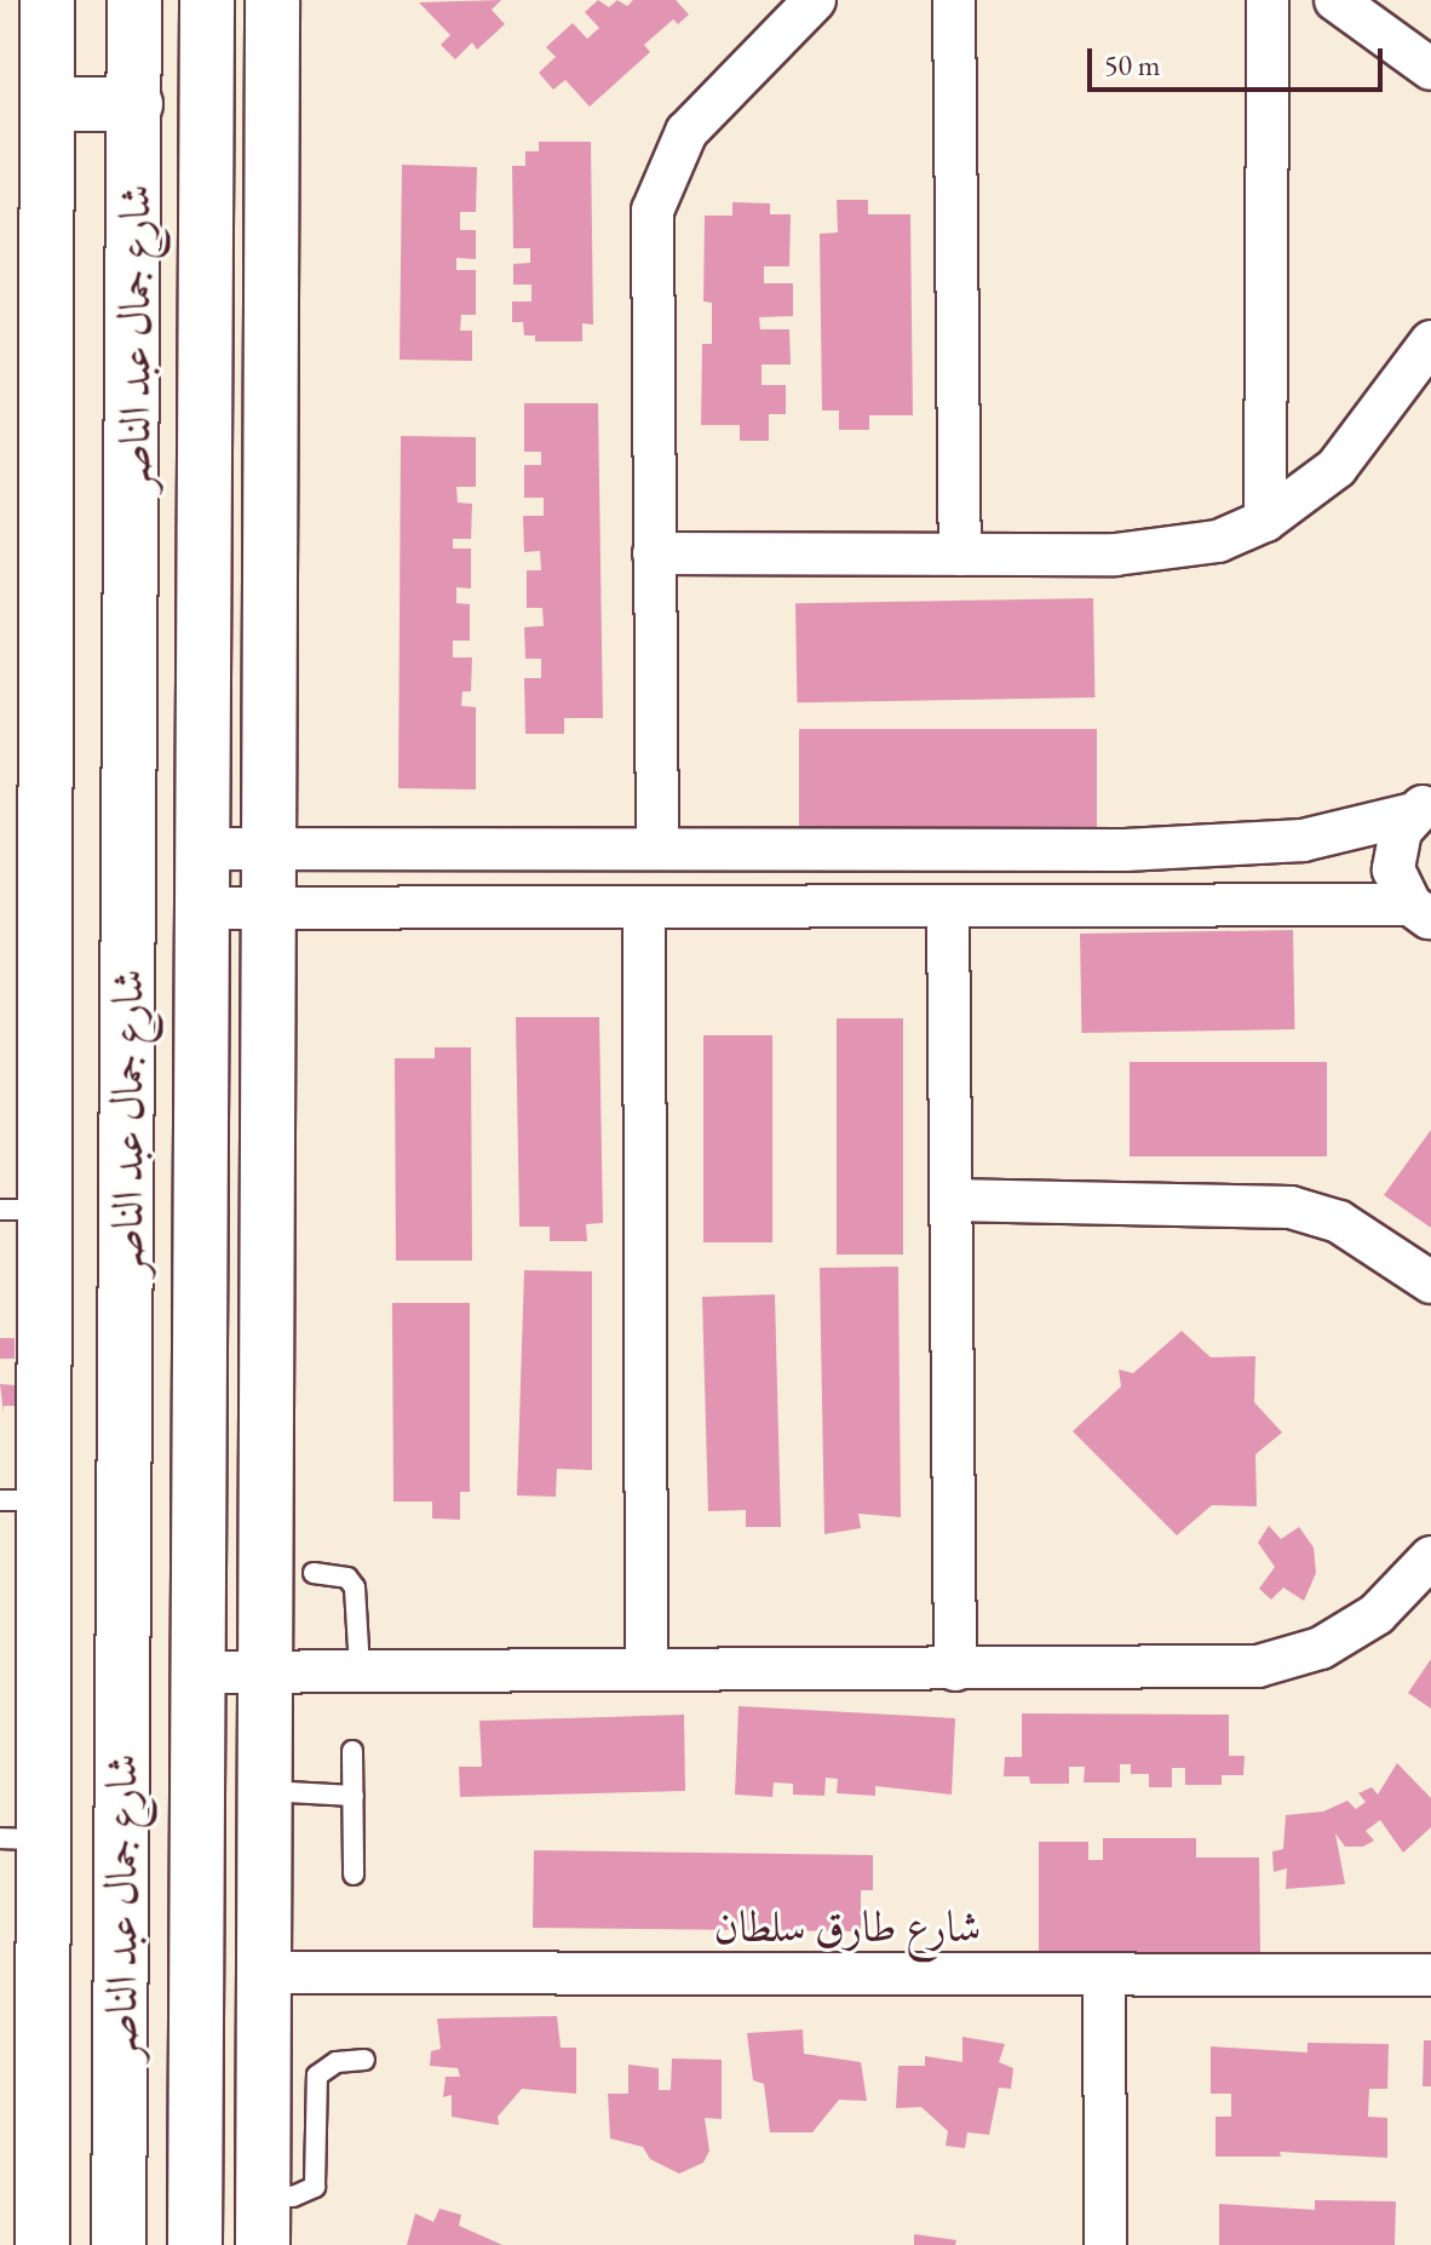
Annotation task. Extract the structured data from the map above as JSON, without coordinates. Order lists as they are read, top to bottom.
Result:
{
  "streets": {
    "main road": ["شارع جمال عبد الناصر"],
    "street": ["شارع طارق سلطان"]
  },
  "scale_bar": "50 m"
}
